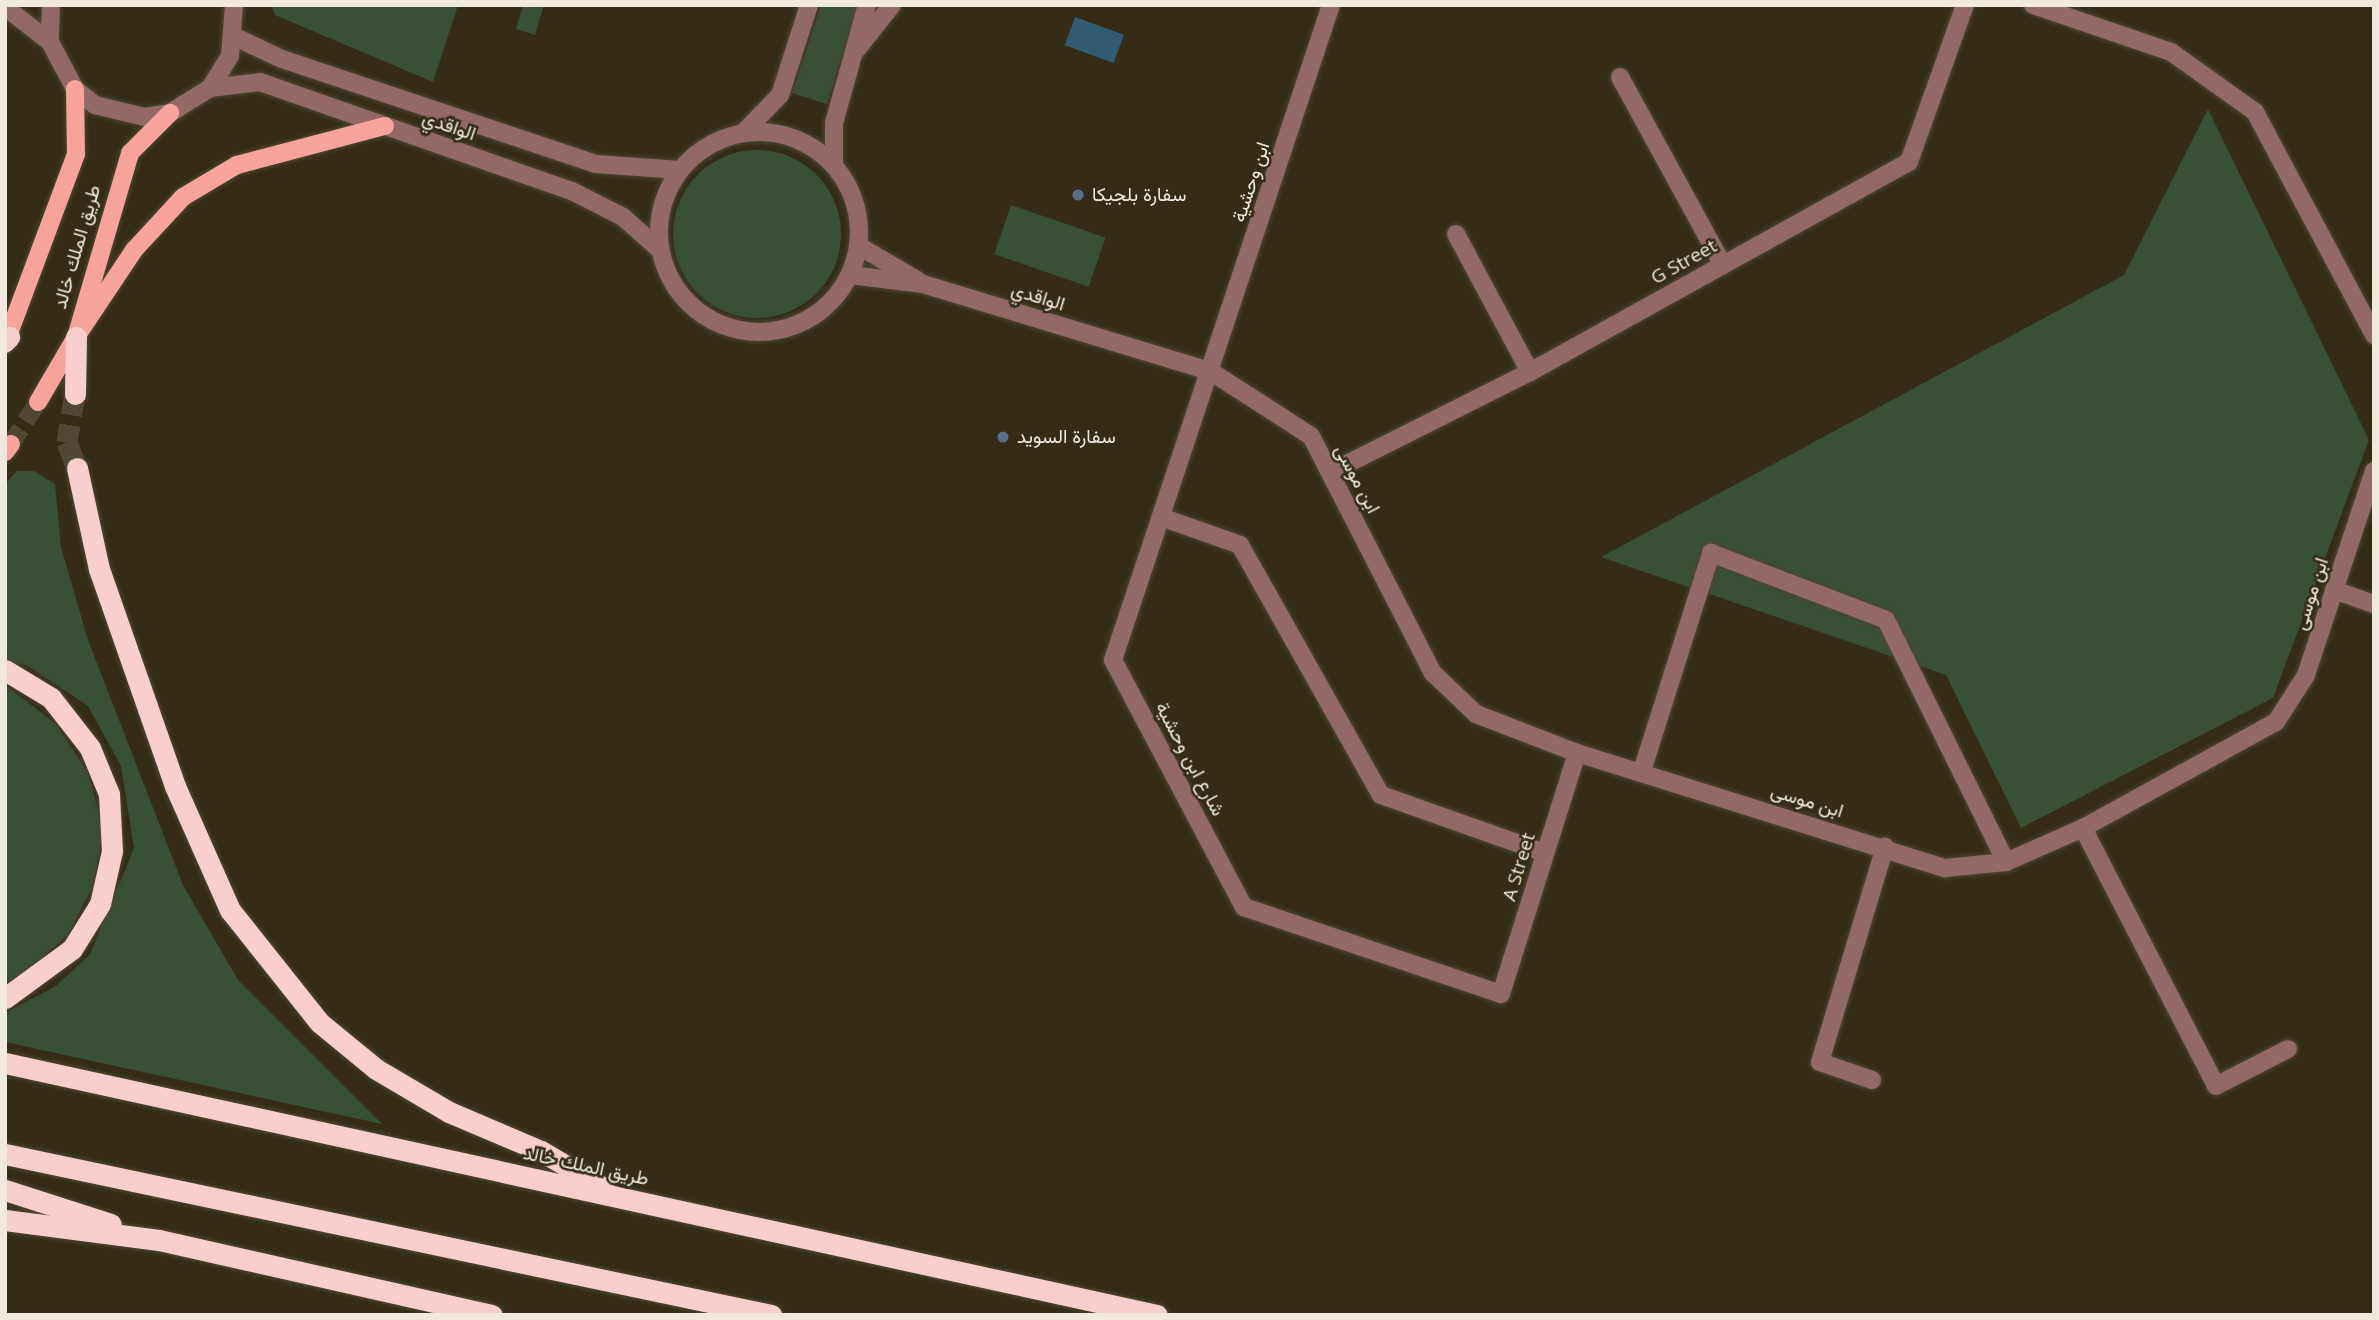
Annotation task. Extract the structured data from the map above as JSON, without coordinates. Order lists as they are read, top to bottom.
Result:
{
  "streets": {
    "highway": ["طريق الملك خالد"],
    "street": [
      "الواقدي",
      "ابن وحشية",
      "G Street",
      "ابن موسى",
      "شارع ابن وحشية",
      "A Street"
    ]
  },
  "crossings": [
    ["الواقدي", "ابن وحشية"],
    ["الواقدي", "ابن موسى"],
    ["الواقدي", "شارع ابن وحشية"],
    ["ابن وحشية", "ابن موسى"],
    ["ابن وحشية", "شارع ابن وحشية"],
    ["G Street", "ابن موسى"],
    ["ابن موسى", "شارع ابن وحشية"],
    ["ابن موسى", "A Street"],
    ["شارع ابن وحشية", "A Street"]
  ],
  "places": ["سفارة بلجيكا", "سفارة السويد"]
}
